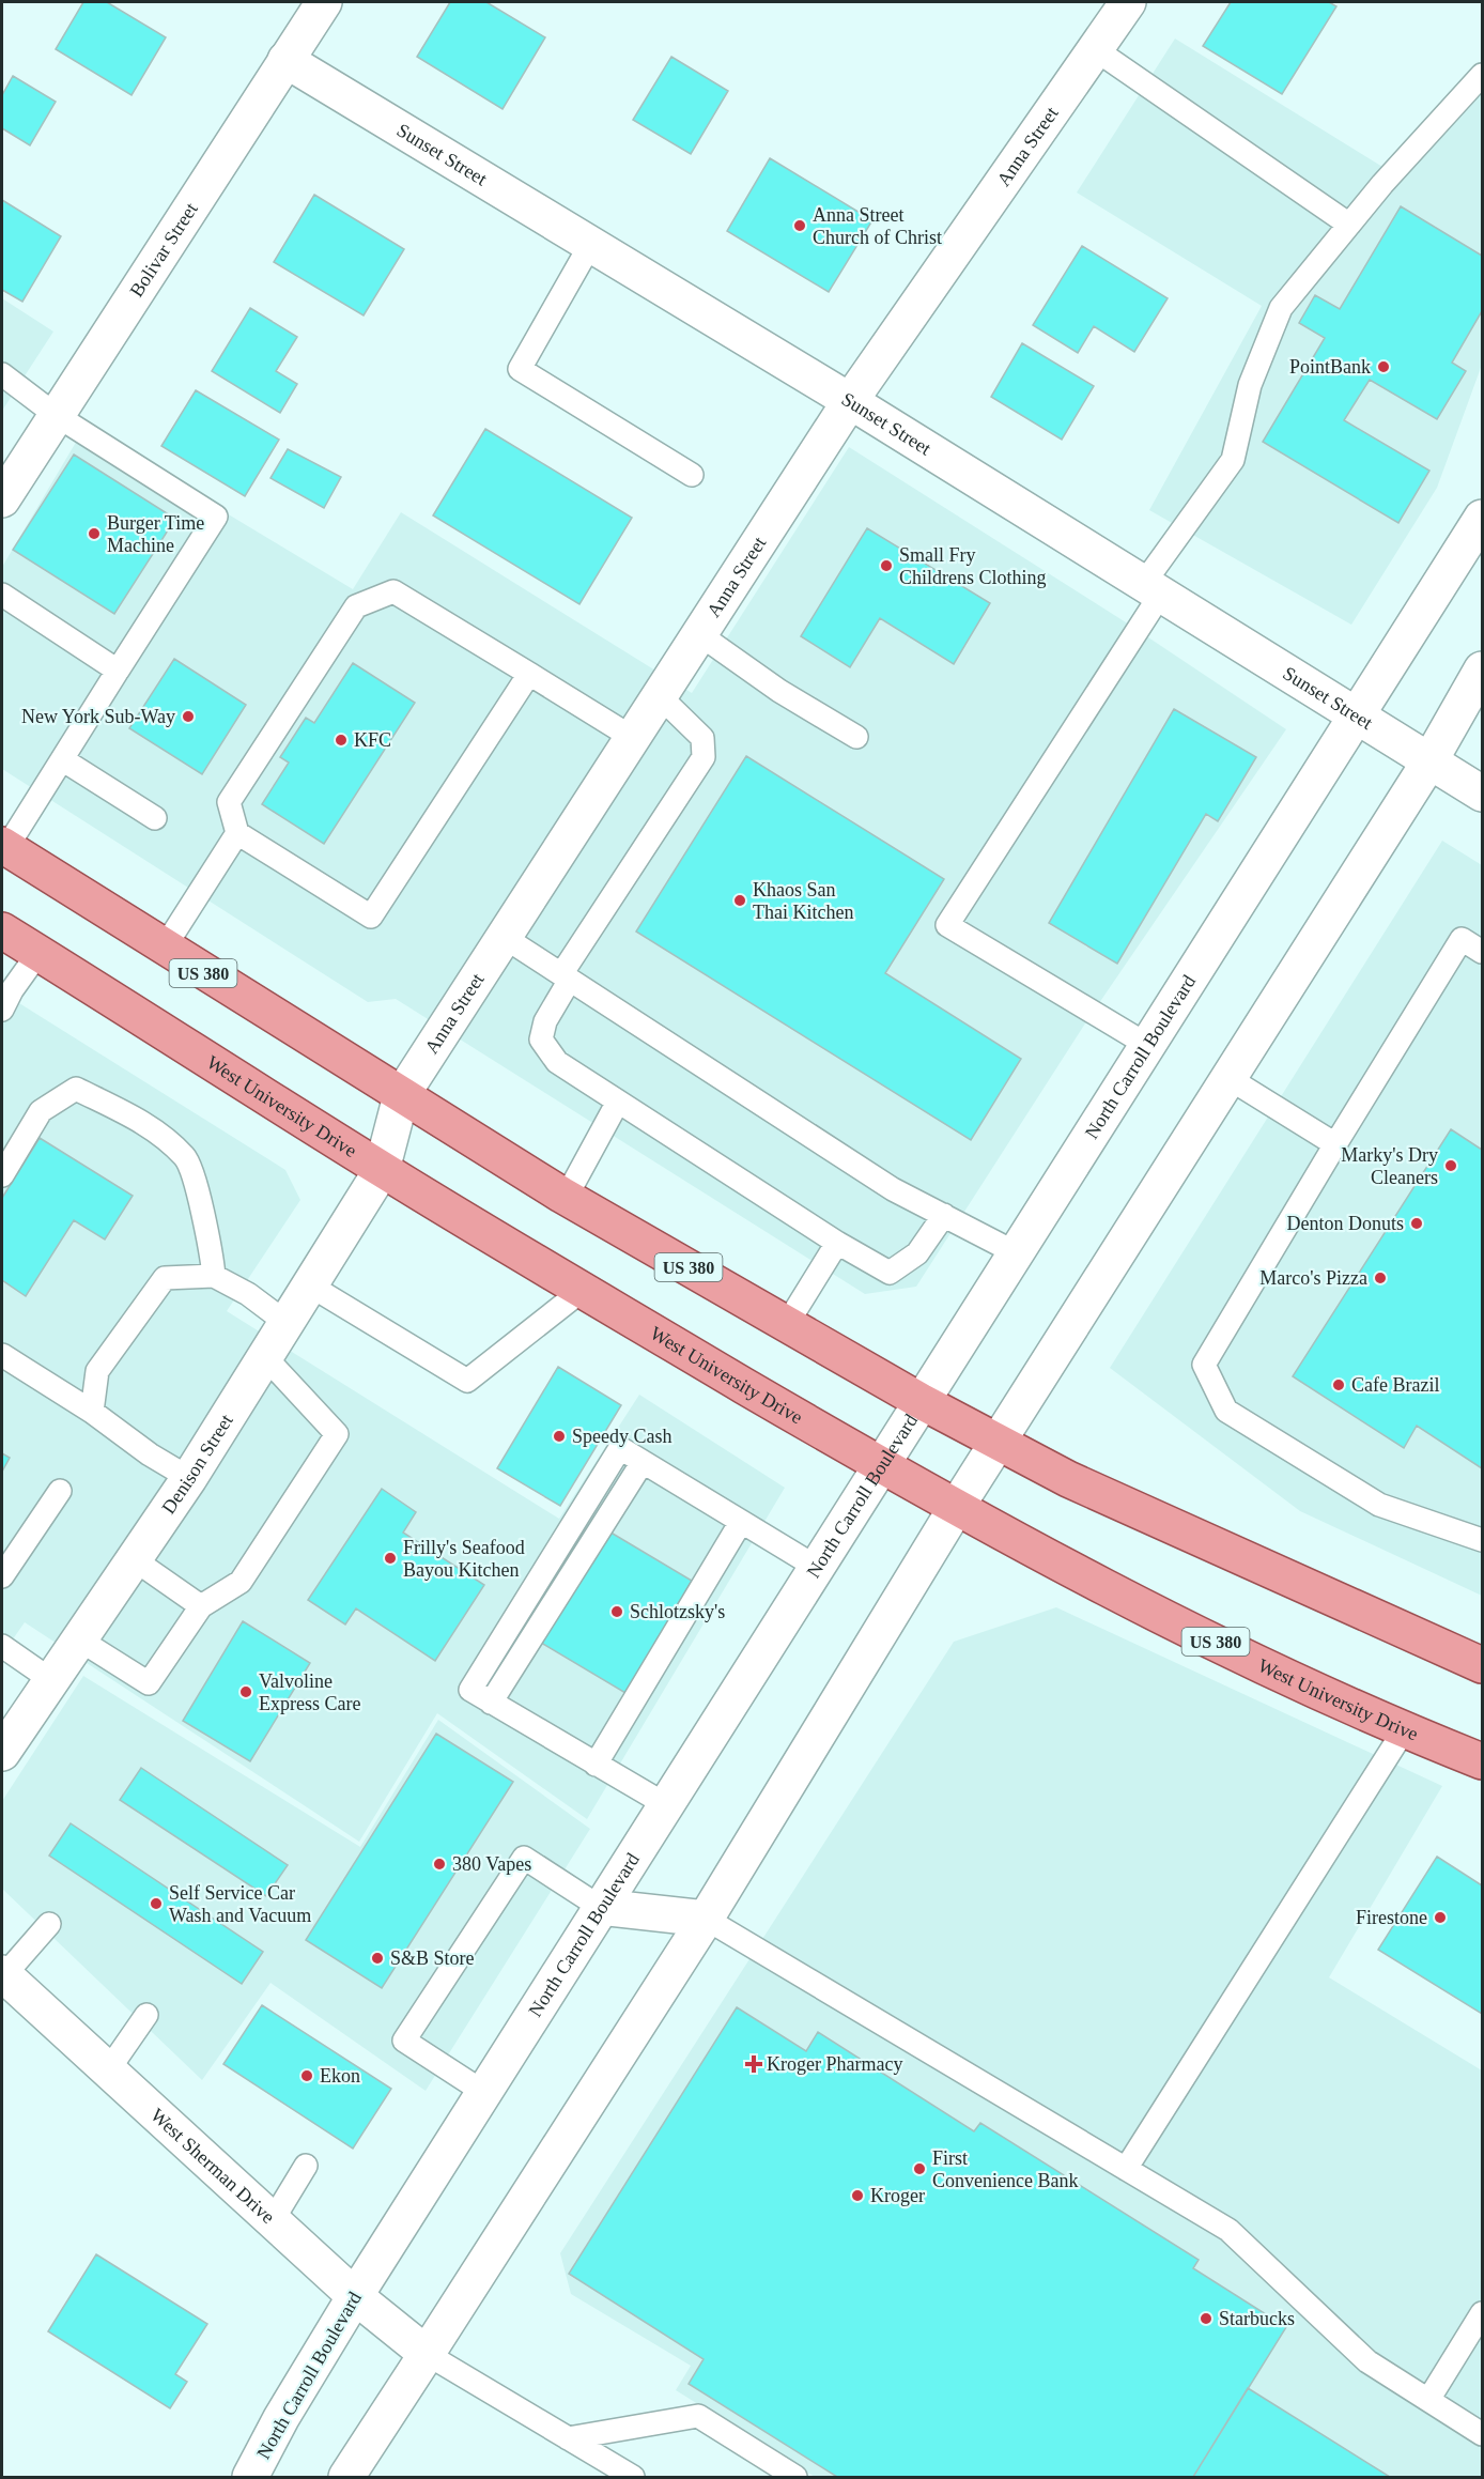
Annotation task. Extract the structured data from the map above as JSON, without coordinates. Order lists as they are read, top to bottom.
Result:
{
  "streets": {
    "main road": ["US 380", "West University Drive"],
    "street": [
      "Anna Street",
      "Sunset Street",
      "Bolivar Street",
      "North Carroll Boulevard",
      "Denison Street",
      "West Sherman Drive"
    ]
  },
  "crossings": [
    ["Anna Street", "Sunset Street"],
    ["Anna Street", "US 380"],
    ["Anna Street", "West University Drive"],
    ["Anna Street", "Denison Street"],
    ["Sunset Street", "Bolivar Street"],
    ["Sunset Street", "North Carroll Boulevard"],
    ["US 380", "North Carroll Boulevard"],
    ["North Carroll Boulevard", "West University Drive"],
    ["North Carroll Boulevard", "West Sherman Drive"],
    ["West University Drive", "Denison Street"]
  ],
  "places": {
    "other": [
      "Anna Street Church of Christ",
      "PointBank",
      "Burger Time Machine",
      "Small Fry Childrens Clothing",
      "New York Sub-Way",
      "KFC",
      "Khaos San Thai Kitchen",
      "Marky's Dry Cleaners",
      "Denton Donuts",
      "Marco's Pizza",
      "Cafe Brazil",
      "Speedy Cash",
      "Frilly's Seafood Bayou Kitchen",
      "Schlotzsky's",
      "Valvoline Express Care",
      "380 Vapes",
      "Self Service Car Wash and Vacuum",
      "Firestone",
      "S&B Store",
      "Ekon",
      "First Convenience Bank",
      "Kroger",
      "Starbucks"
    ],
    "health": ["Kroger Pharmacy"]
  }
}
